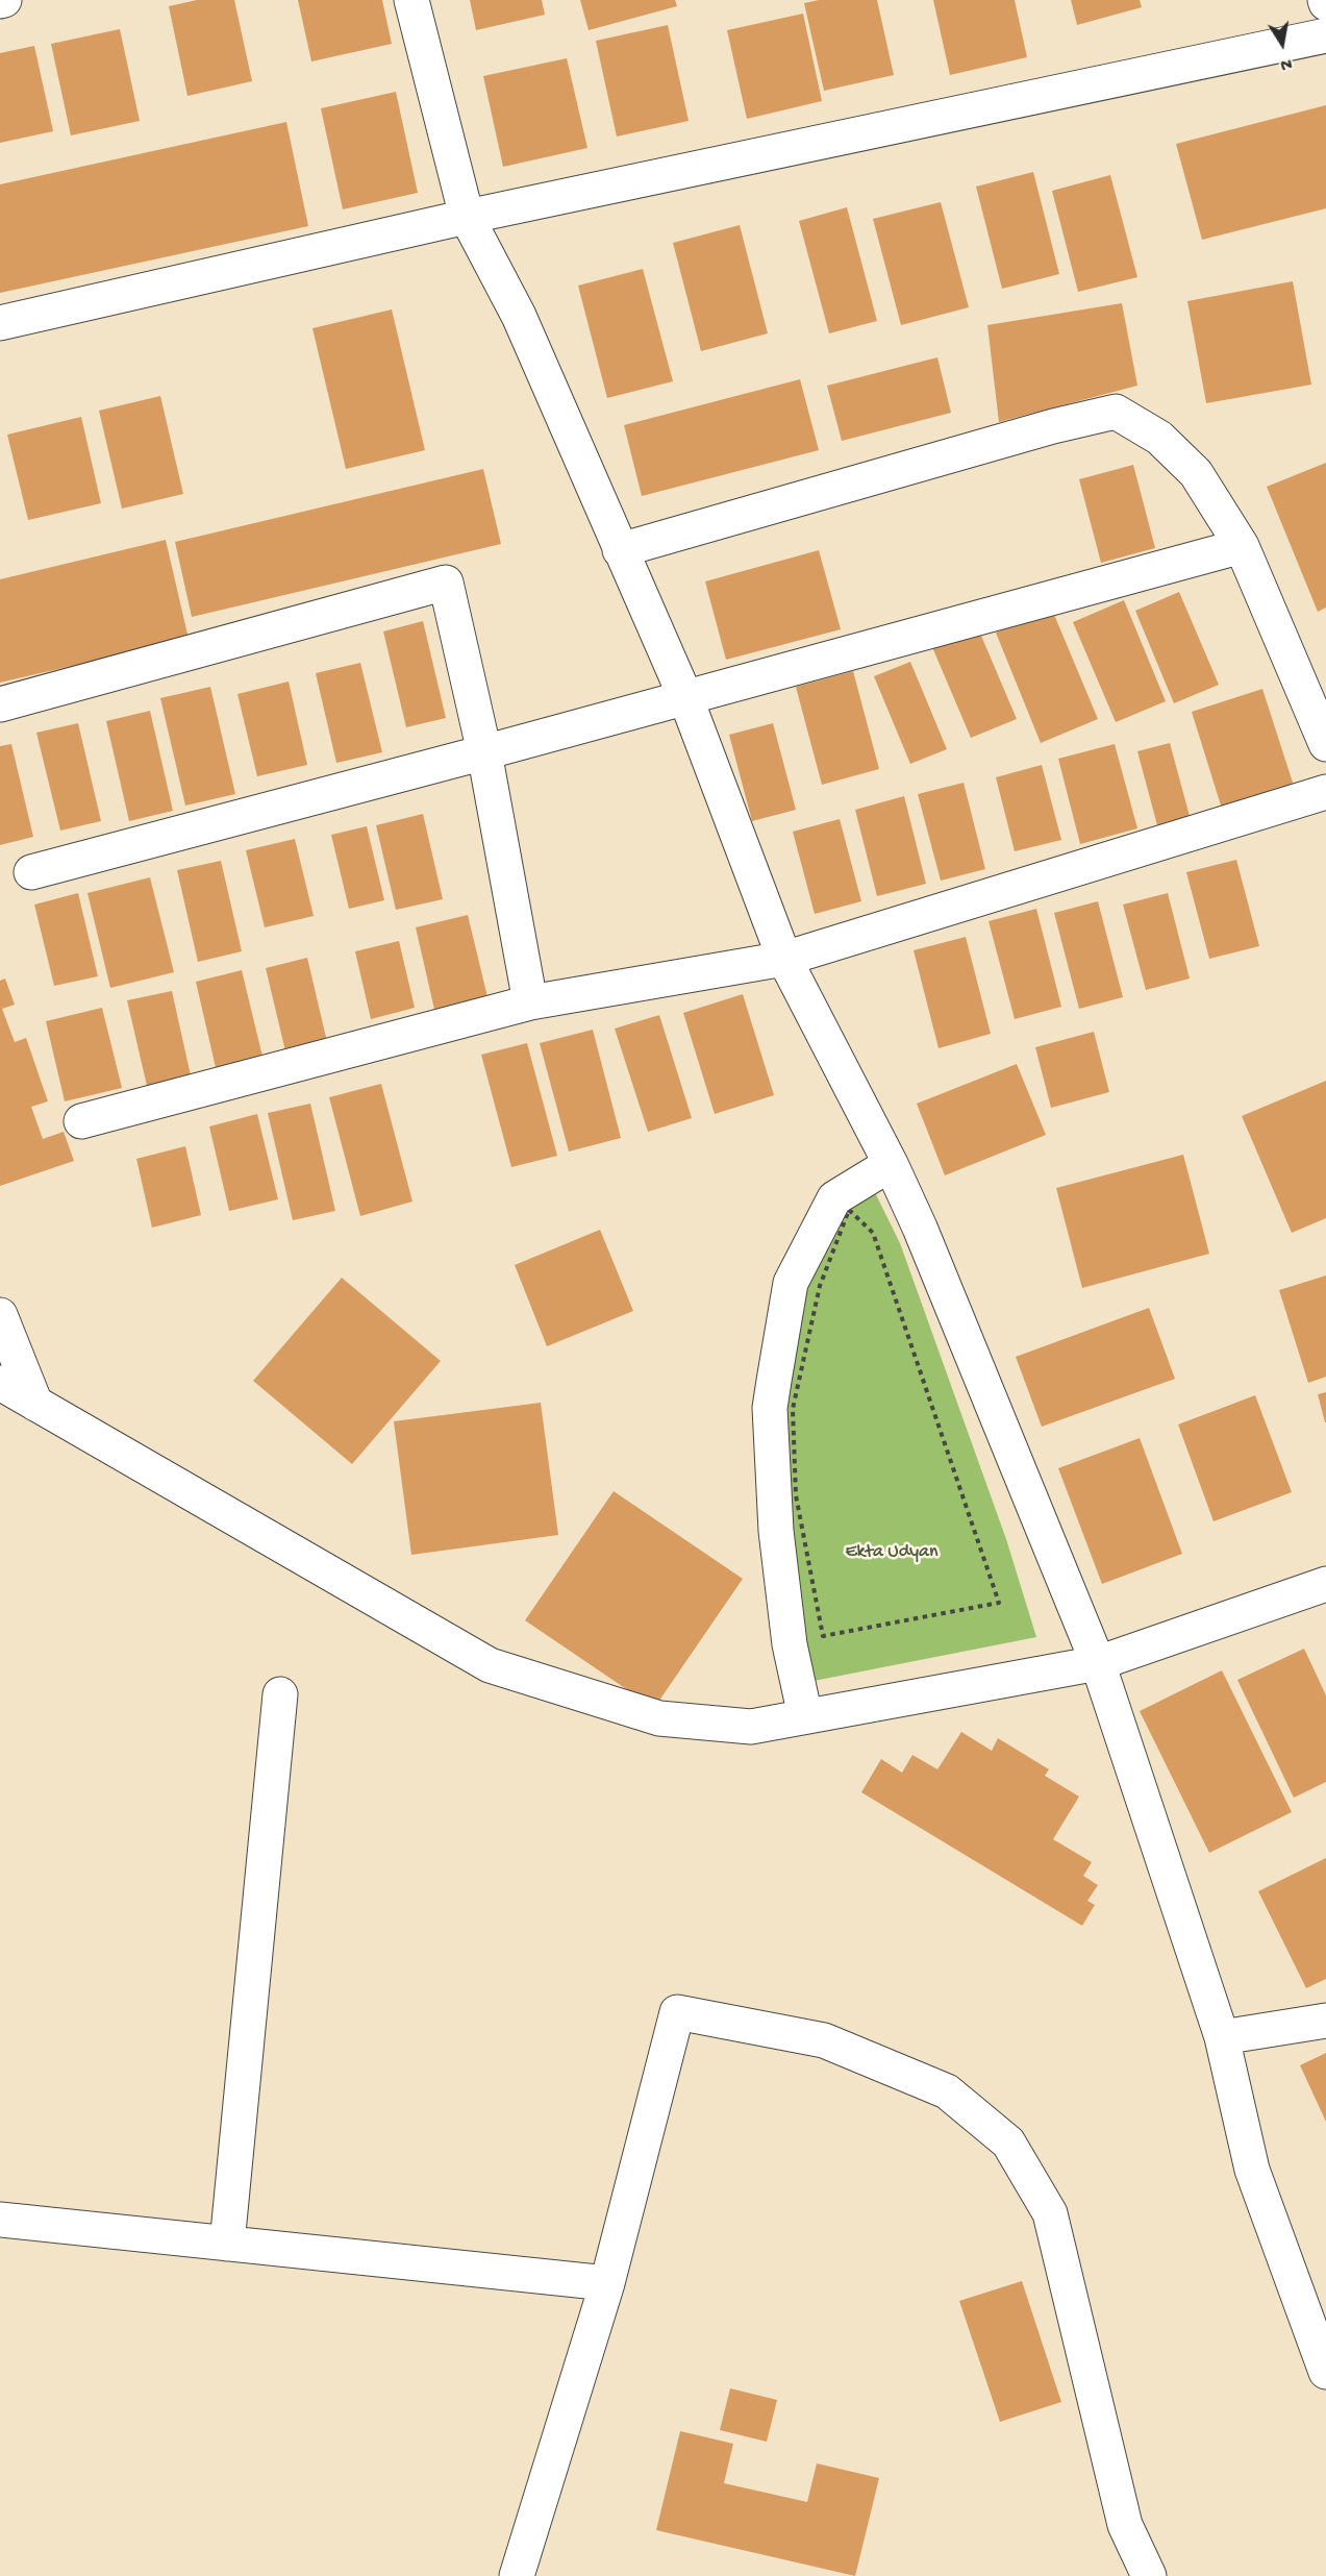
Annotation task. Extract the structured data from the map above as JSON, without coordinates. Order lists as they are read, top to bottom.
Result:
{
  "parks": ["Ekta Udyan"],
  "north": "bottom"
}
